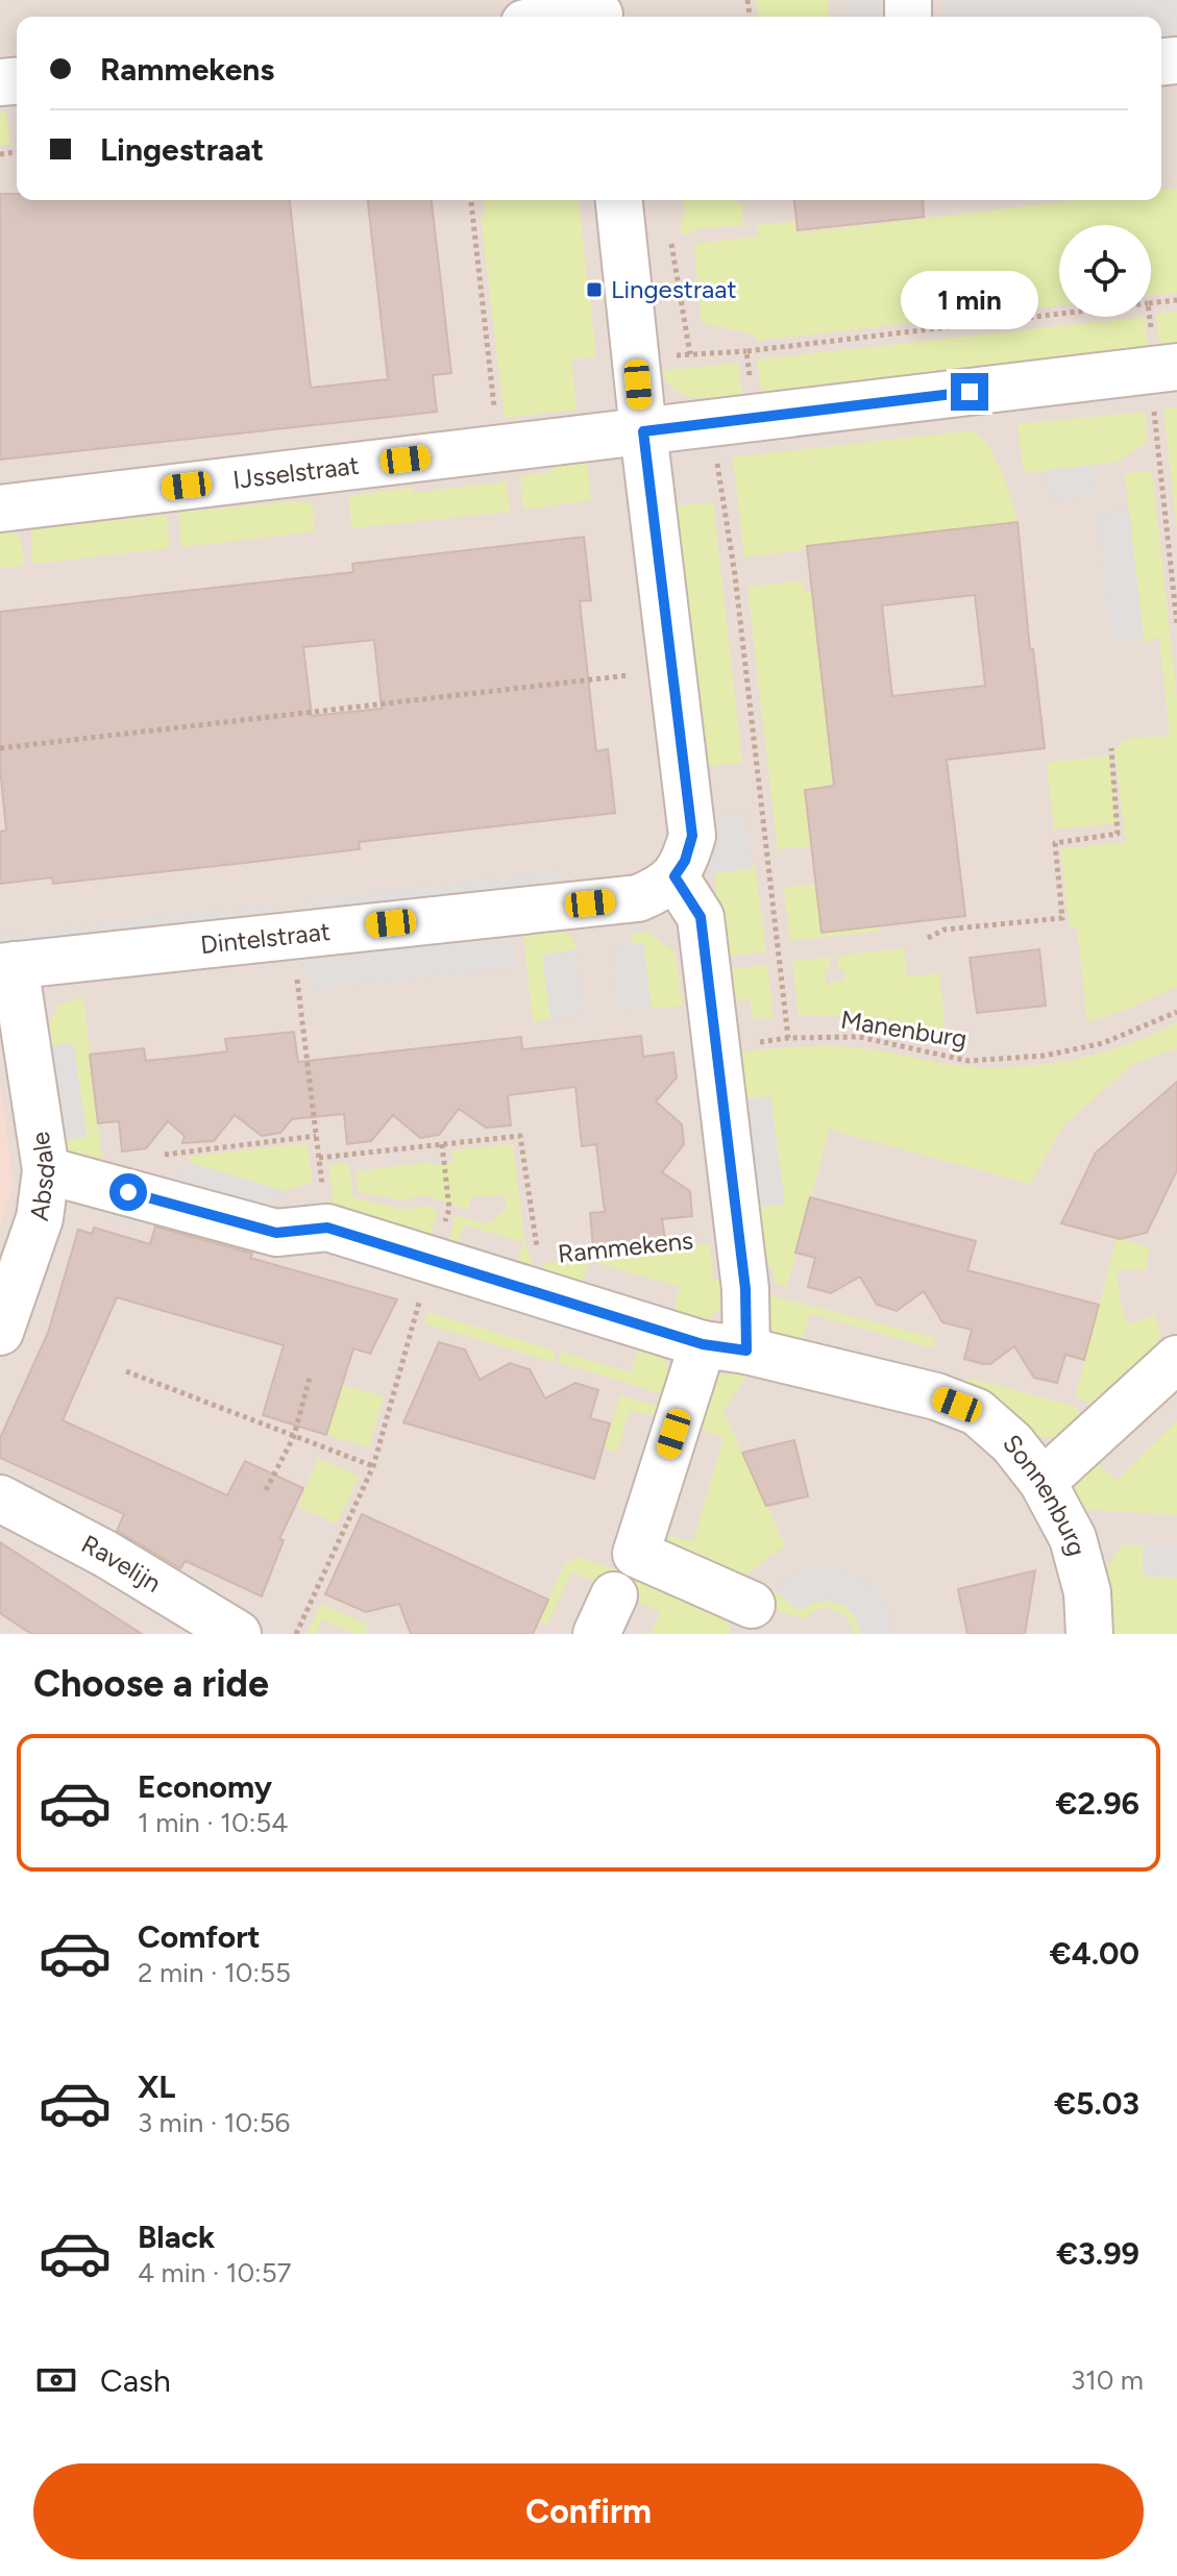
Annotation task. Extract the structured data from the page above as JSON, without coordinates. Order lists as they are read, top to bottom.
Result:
{
  "streets": {
    "street": [
      "IJsselstraat",
      "Dintelstraat",
      "Absdale",
      "Rammekens",
      "Sonnenburg",
      "Ravelijn"
    ],
    "path": ["Manenburg"]
  },
  "crossings": [
    ["Dintelstraat", "Absdale"],
    ["Absdale", "Rammekens"],
    ["Rammekens", "Sonnenburg"]
  ],
  "places": {
    "transit": ["Lingestraat"]
  },
  "page": {
    "banner": ["Rammekens", "Lingestraat"],
    "bubble": "1 min",
    "heading": "Choose a ride",
    "list": [
      {
        "name": "Economy",
        "note": "1 min · 10:54",
        "value": "€2.96"
      },
      {
        "name": "Comfort",
        "note": "2 min · 10:55",
        "value": "€4.00"
      },
      {
        "name": "XL",
        "note": "3 min · 10:56",
        "value": "€5.03"
      },
      {
        "name": "Black",
        "note": "4 min · 10:57",
        "value": "€3.99"
      }
    ],
    "pay": ["Cash", "310 m"],
    "buttons": "Confirm"
  }
}
